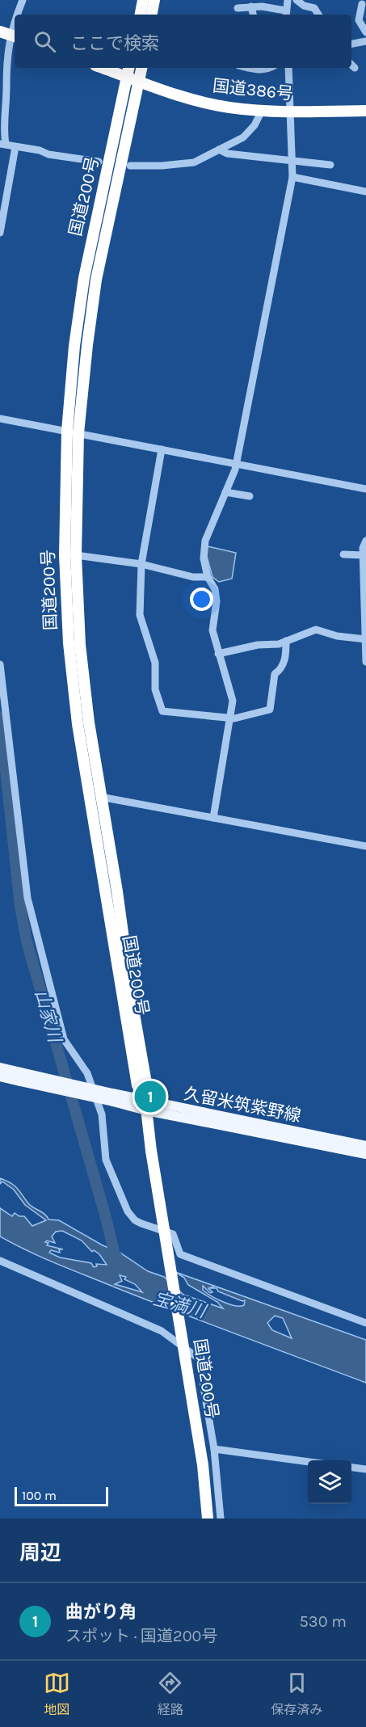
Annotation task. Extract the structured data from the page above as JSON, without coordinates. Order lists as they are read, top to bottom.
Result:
{
  "streets": {
    "highway": ["国道386号", "国道200号"],
    "main road": ["久留米筑紫野線"]
  },
  "crossings": [
    ["国道386号", "国道200号"],
    ["国道200号", "久留米筑紫野線"]
  ],
  "water": ["山家川", "宝満川"],
  "scale_bar": "100 m",
  "page": {
    "search": "ここで検索",
    "pins": "1",
    "scale": "100 m",
    "heading": "周辺",
    "list": [
      {
        "mark": "1",
        "name": "曲がり角",
        "note": "スポット · 国道200号",
        "value": "530 m"
      }
    ],
    "nav": ["地図", "経路", "保存済み"]
  }
}
